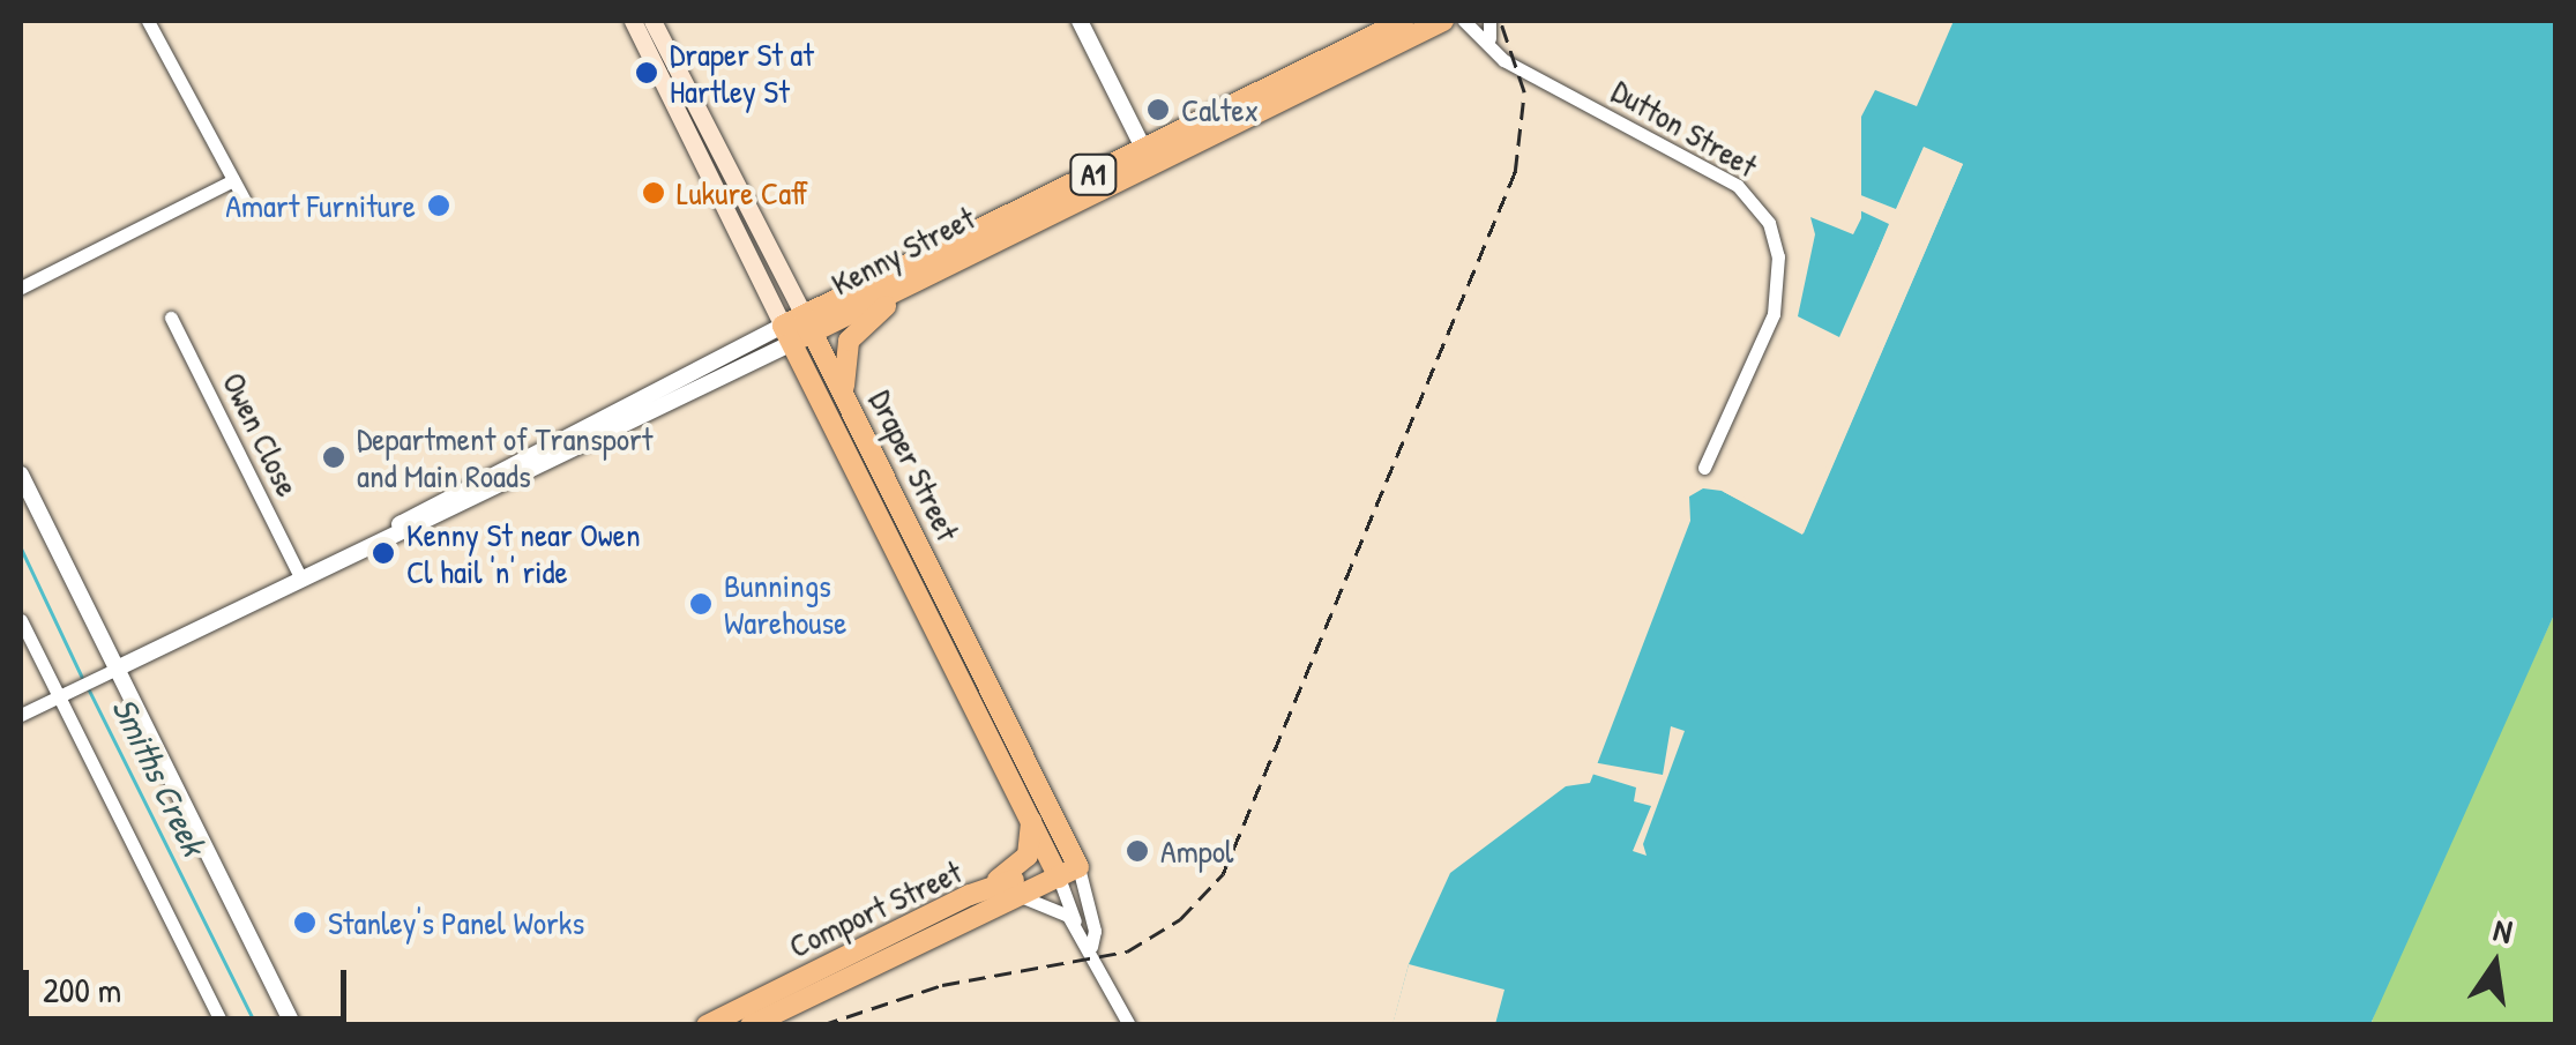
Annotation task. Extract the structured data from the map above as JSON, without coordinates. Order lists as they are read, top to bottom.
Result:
{
  "streets": {
    "highway": [
      "A1",
      "Kenny Street",
      "Draper Street",
      "Comport Street"
    ],
    "street": ["Dutton Street", "Owen Close"]
  },
  "crossings": [
    ["Kenny Street", "Owen Close"],
    ["Kenny Street", "Draper Street"],
    ["Draper Street", "Comport Street"]
  ],
  "water": ["Smiths Creek"],
  "places": [
    "Draper St at Hartley St",
    "Caltex",
    "Lukure Caff",
    "Amart Furniture",
    "Department of Transport and Main Roads",
    "Kenny St near Owen Cl hail 'n' ride",
    "Bunnings Warehouse",
    "Ampol",
    "Stanley's Panel Works"
  ],
  "scale_bar": "200 m",
  "north": "top"
}
